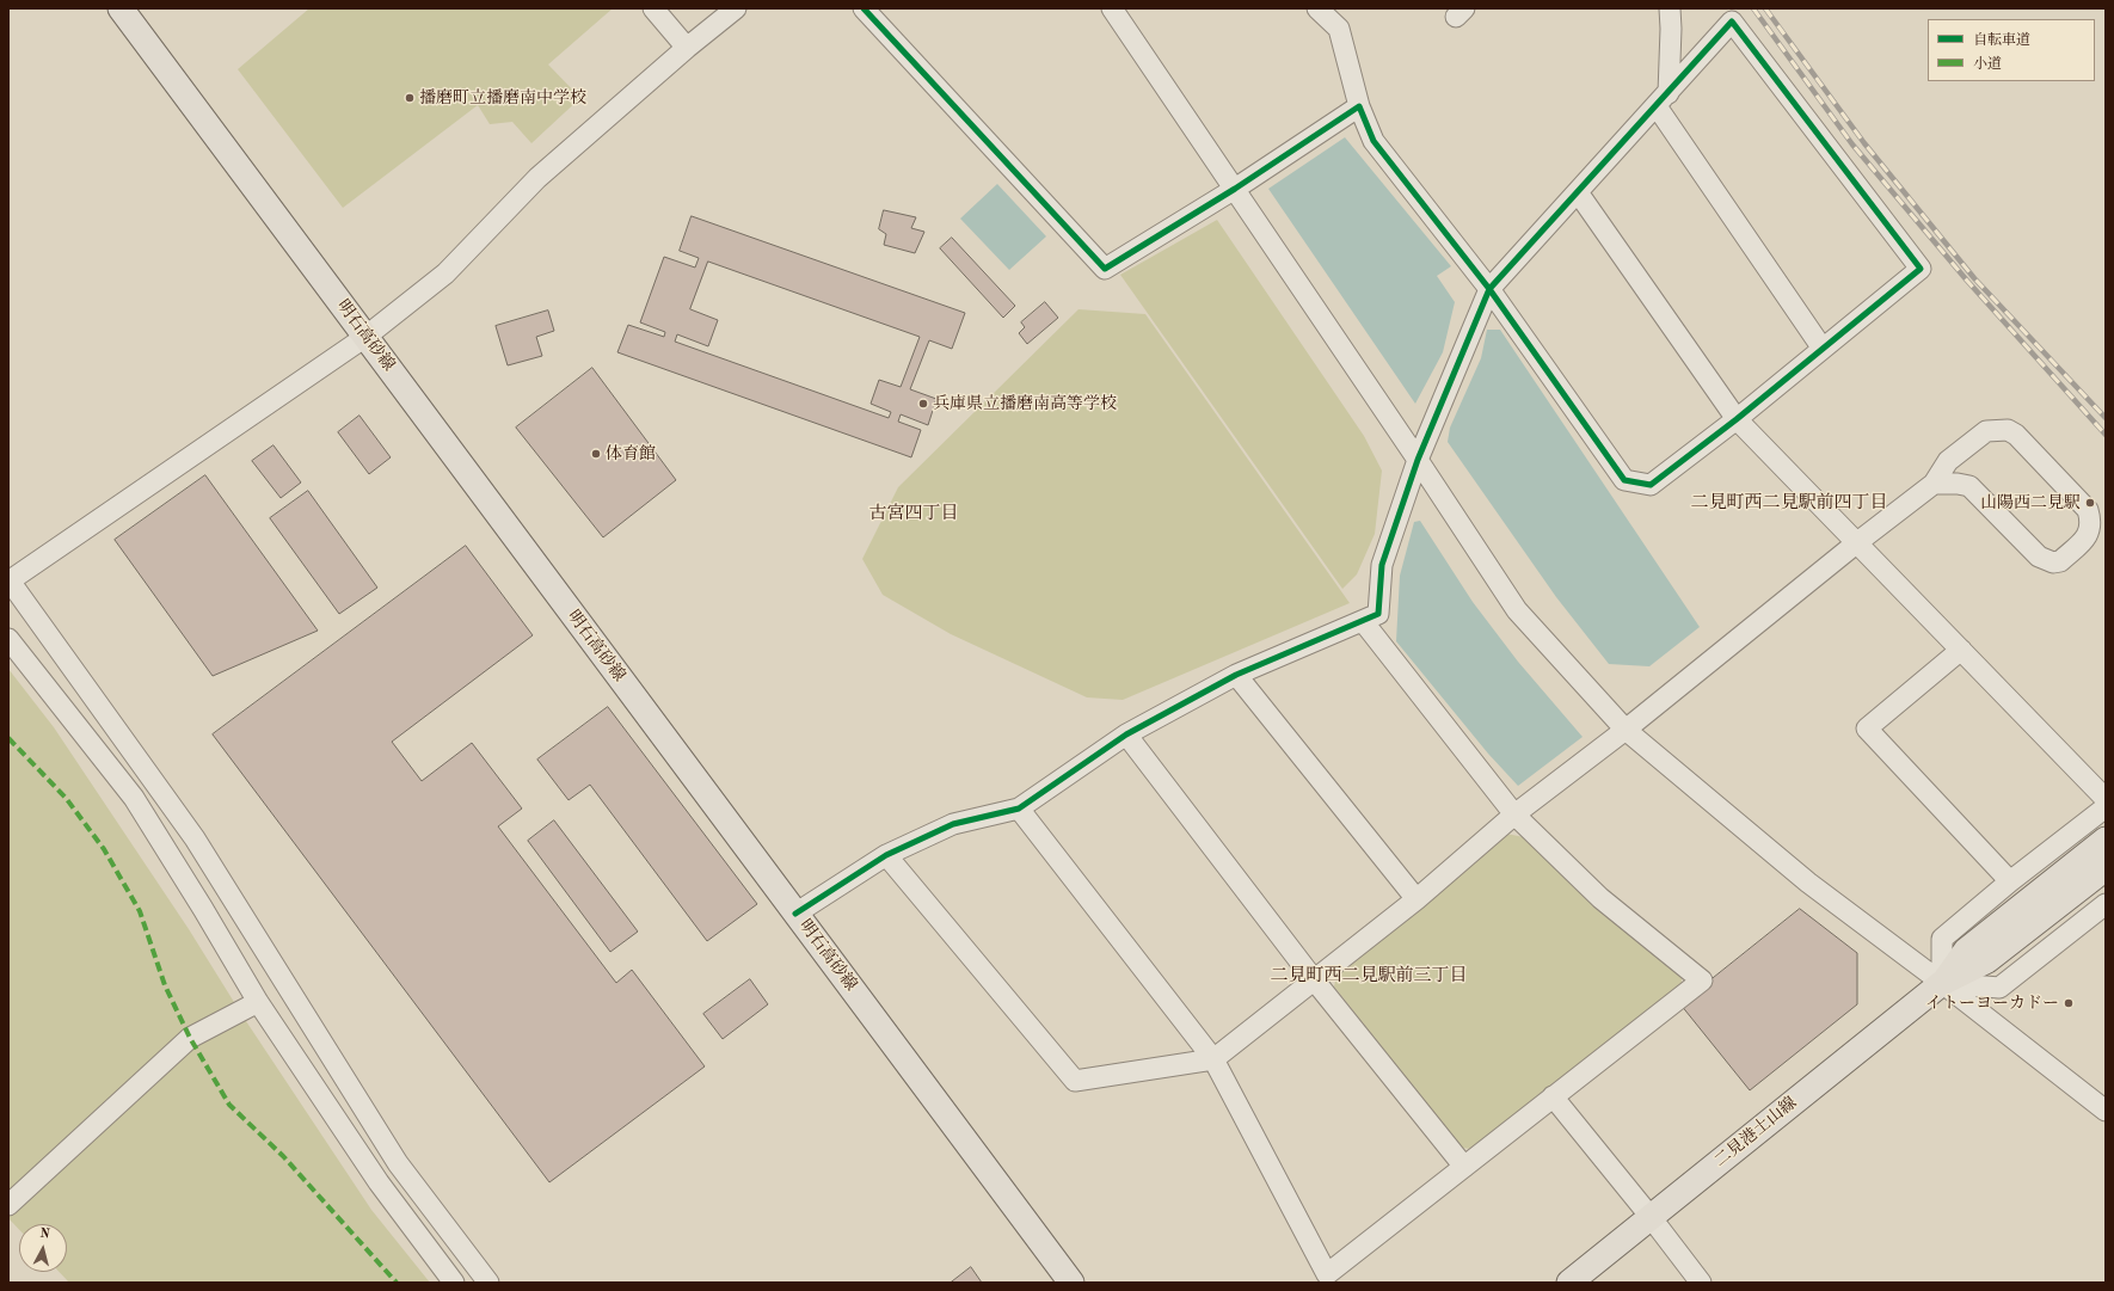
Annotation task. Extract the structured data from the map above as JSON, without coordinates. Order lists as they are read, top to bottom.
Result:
{
  "streets": {
    "main road": ["明石高砂線", "二見港土山線"]
  },
  "districts": ["二見町西二見駅前四丁目", "古宮四丁目", "二見町西二見駅前三丁目"],
  "places": [
    "播磨町立播磨南中学校",
    "兵庫県立播磨南高等学校",
    "体育館",
    "山陽西二見駅",
    "イトーヨーカドー"
  ],
  "legend": ["自転車道", "小道"],
  "north": "top"
}
